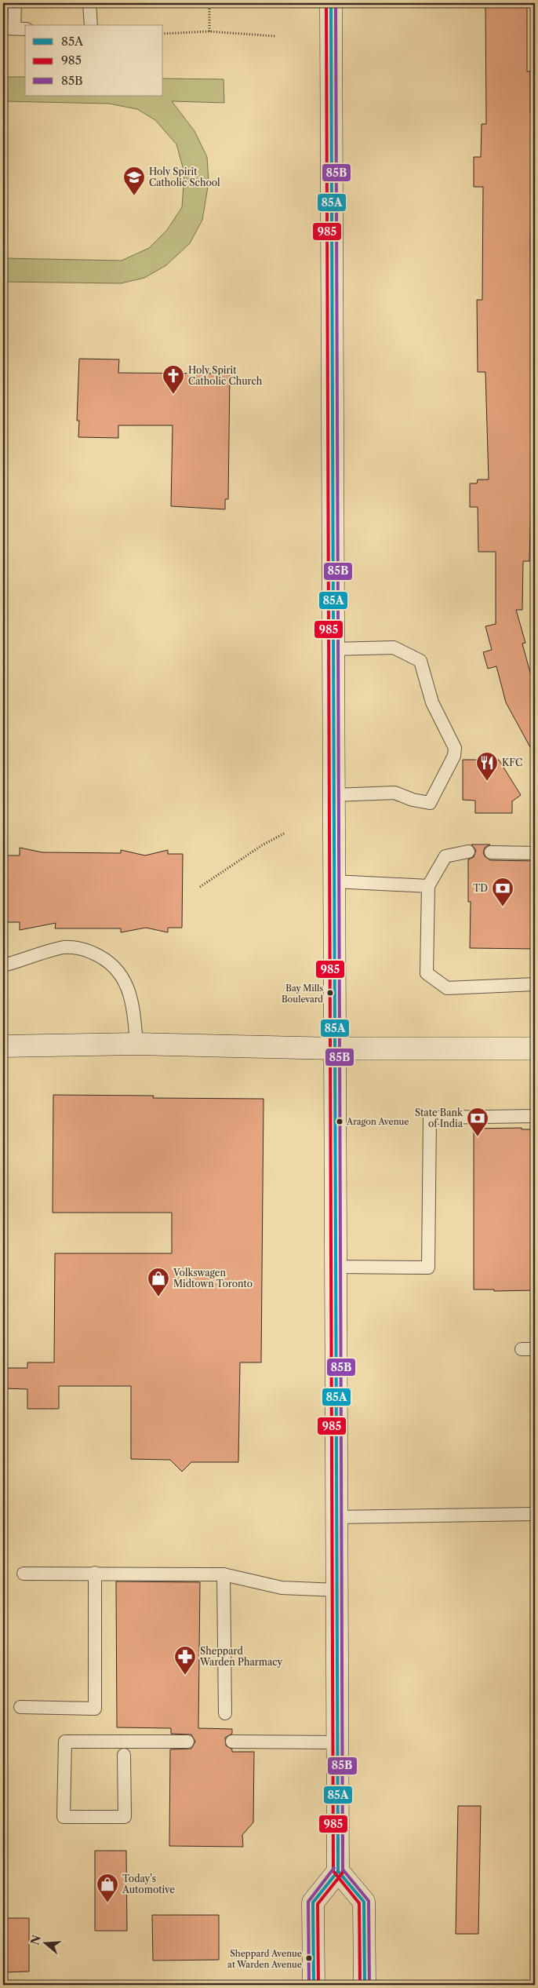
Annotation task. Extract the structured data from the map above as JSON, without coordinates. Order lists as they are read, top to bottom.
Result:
{
  "places": {
    "school or university": ["Holy Spirit Catholic School"],
    "church": ["Holy Spirit Catholic Church"],
    "restaurant": ["KFC"],
    "bank": ["TD", "State Bank of India"],
    "other": ["Bay Mills Boulevard", "Aragon Avenue", "Sheppard Avenue at Warden Avenue"],
    "shop": ["Volkswagen Midtown Toronto", "Today's Automotive"],
    "pharmacy": ["Sheppard Warden Pharmacy"]
  },
  "lines": ["transit line 85A", "transit line 985", "transit line 85B"],
  "legend": ["85A", "985", "85B"],
  "north": "left"
}
